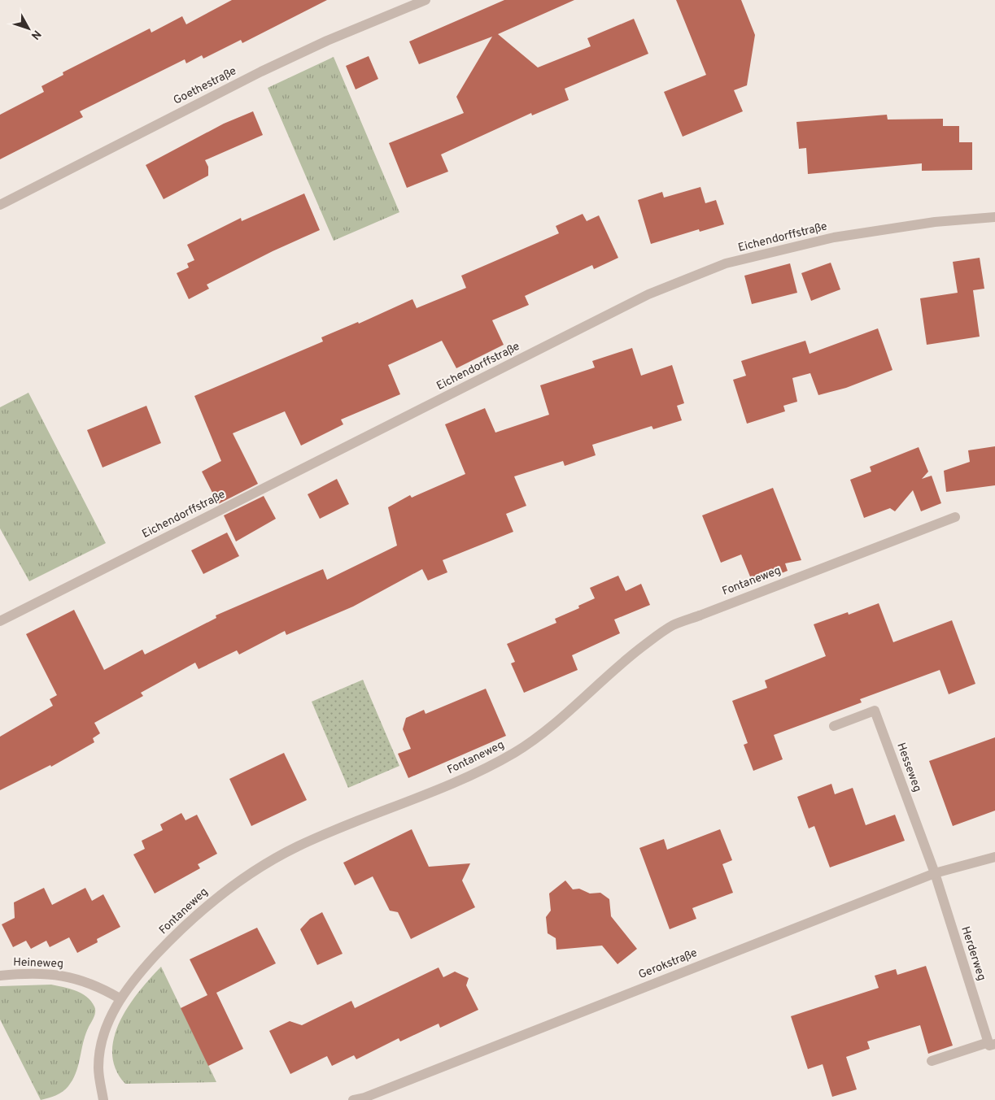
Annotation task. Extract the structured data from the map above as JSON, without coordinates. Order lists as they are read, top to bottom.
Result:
{
  "streets": {
    "street": [
      "Goethestraße",
      "Eichendorffstraße",
      "Fontaneweg",
      "Hesseweg",
      "Herderweg",
      "Heineweg",
      "Gerokstraße"
    ]
  },
  "crossings": [
    ["Fontaneweg", "Heineweg"],
    ["Hesseweg", "Herderweg"],
    ["Hesseweg", "Gerokstraße"],
    ["Herderweg", "Gerokstraße"]
  ],
  "north": "bottom right"
}
